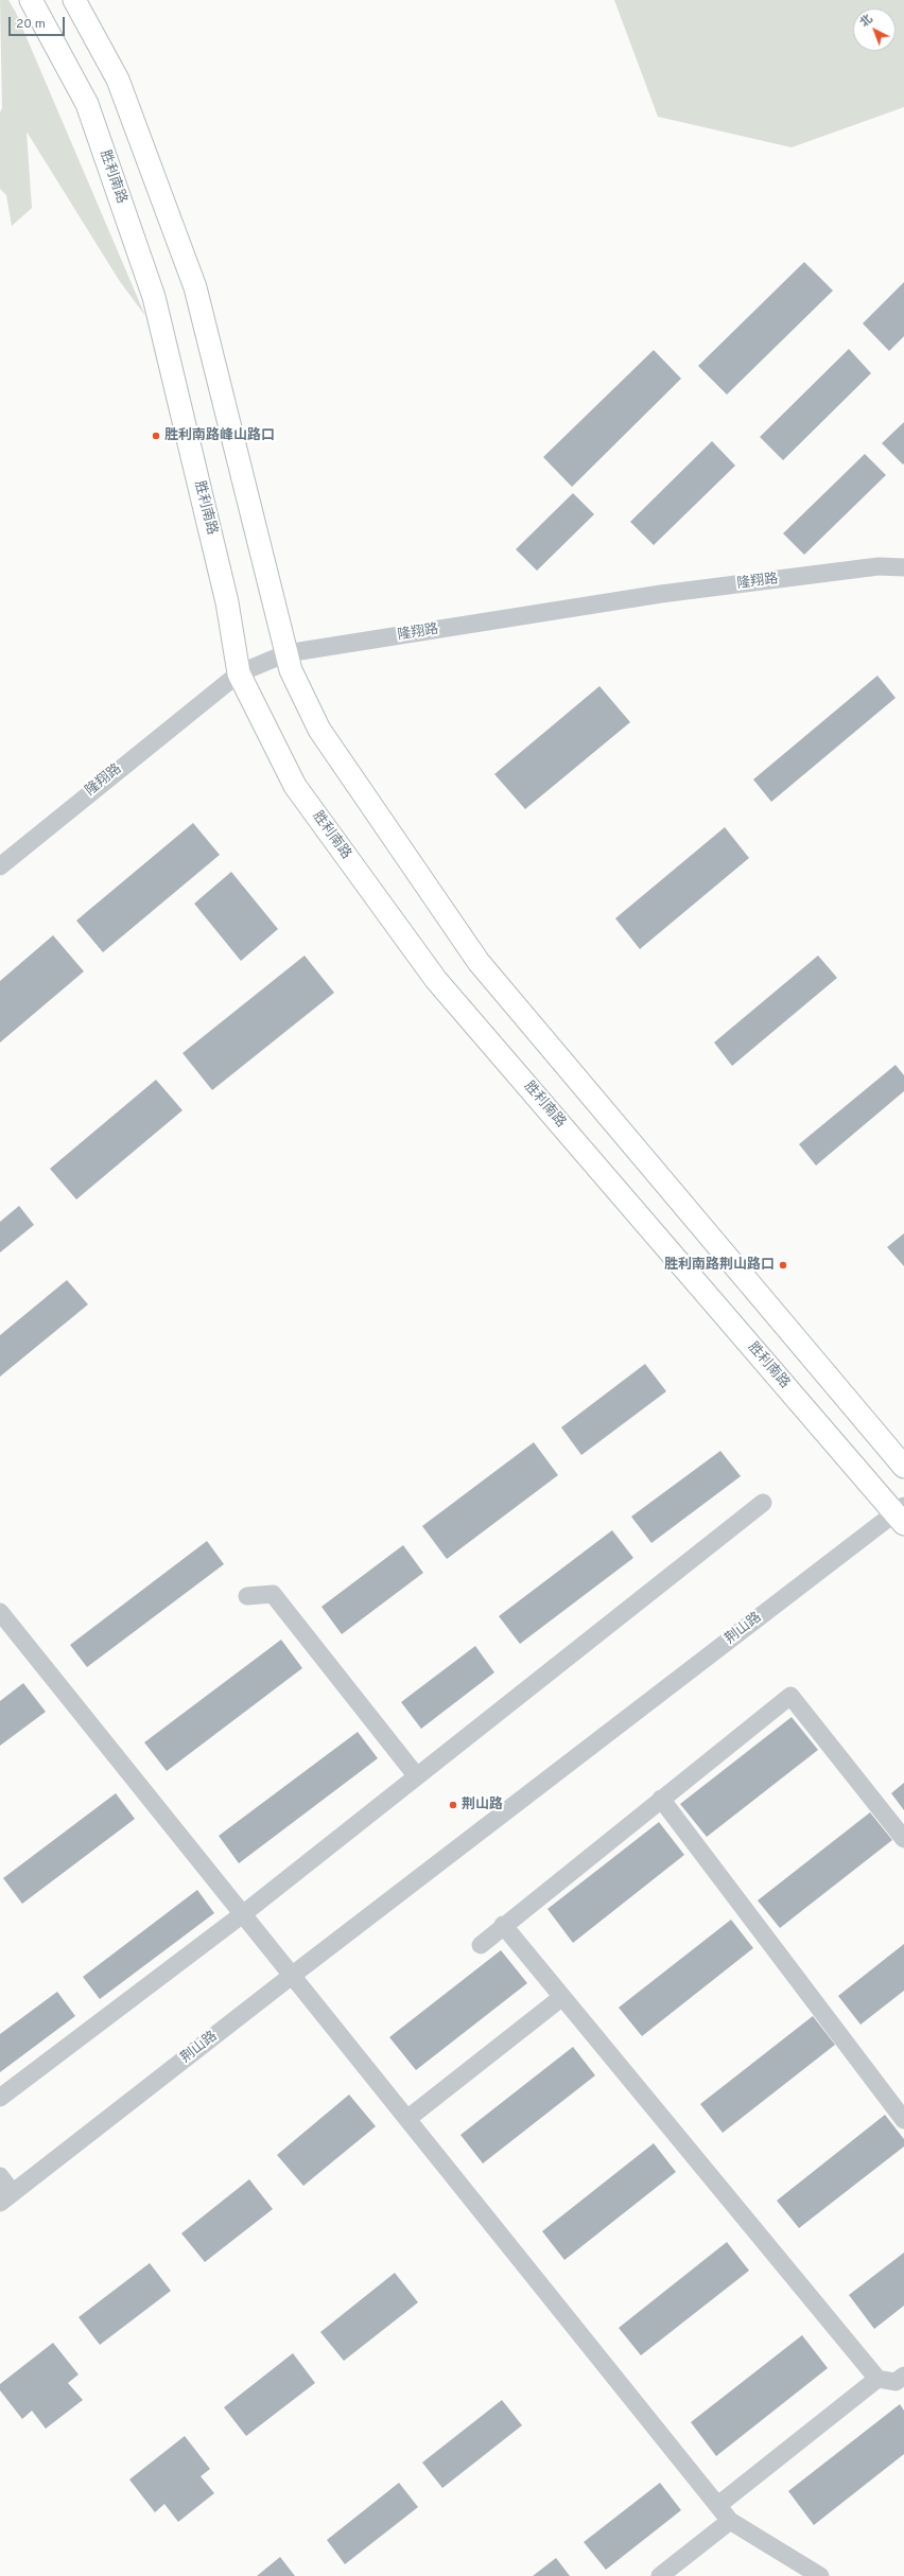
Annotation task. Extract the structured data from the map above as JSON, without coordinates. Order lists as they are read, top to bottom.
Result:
{
  "streets": {
    "main road": ["胜利南路"],
    "street": ["隆翔路", "荆山路"]
  },
  "crossings": [
    ["胜利南路", "隆翔路"],
    ["胜利南路", "荆山路"]
  ],
  "places": ["胜利南路峰山路口", "胜利南路荆山路口", "荆山路"],
  "scale_bar": "20 m",
  "north": "top left"
}
